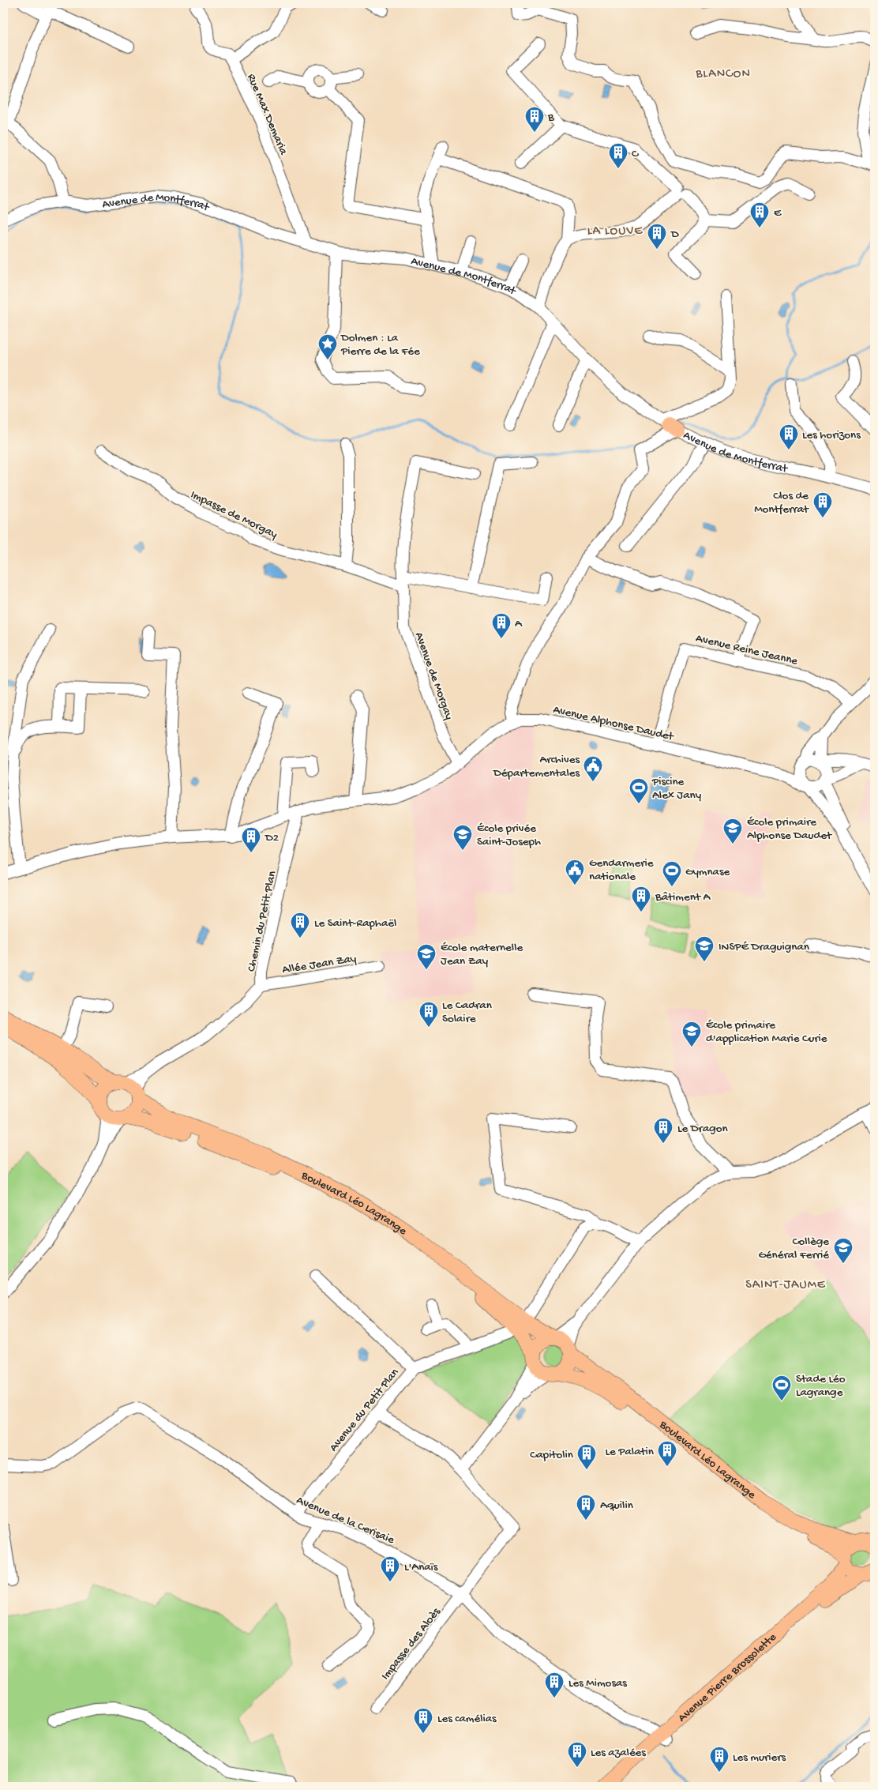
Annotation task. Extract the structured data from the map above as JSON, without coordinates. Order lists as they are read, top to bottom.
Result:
{
  "streets": {
    "main road": ["Boulevard Léo Lagrange", "Avenue Pierre Brossolette"],
    "street": [
      "Rue Max Demaria",
      "Avenue de Montferrat",
      "Impasse de Morgay",
      "Avenue Reine Jeanne",
      "Avenue de Morgay",
      "Avenue Alphonse Daudet",
      "Chemin du Petit Plan",
      "Allée Jean Zay",
      "Avenue du Petit Plan",
      "Avenue de la Cerisaie",
      "Impasse des Aloès"
    ]
  },
  "crossings": [
    ["Rue Max Demaria", "Avenue de Montferrat"],
    ["Avenue Reine Jeanne", "Avenue Alphonse Daudet"],
    ["Avenue de Morgay", "Avenue Alphonse Daudet"],
    ["Avenue Alphonse Daudet", "Chemin du Petit Plan"],
    ["Chemin du Petit Plan", "Allée Jean Zay"],
    ["Chemin du Petit Plan", "Boulevard Léo Lagrange"],
    ["Boulevard Léo Lagrange", "Avenue Pierre Brossolette"],
    ["Avenue du Petit Plan", "Avenue de la Cerisaie"],
    ["Avenue de la Cerisaie", "Impasse des Aloès"],
    ["Avenue de la Cerisaie", "Avenue Pierre Brossolette"]
  ],
  "districts": ["BLANCON", "LA LOUVE", "SAINT-JAUME"],
  "places": {
    "building": [
      "B",
      "C",
      "E",
      "D",
      "Les horizons",
      "Clos de Montferrat",
      "A",
      "D2",
      "Bâtiment A",
      "Le Saint-Raphaël",
      "Le Cadran Solaire",
      "Le Dragon",
      "Le Palatin",
      "Capitolin",
      "Aquilin",
      "L'Anaïs",
      "Les Mimosas",
      "Les camélias",
      "Les azalées",
      "Les muriers"
    ],
    "place": ["Dolmen : La Pierre de la Fée"],
    "public building": ["Archives Départementales", "Gendarmerie nationale"],
    "sports": ["Piscine Alex Jany", "Gymnase", "Stade Léo Lagrange"],
    "school or university": [
      "École primaire Alphonse Daudet",
      "École privée Saint-Joseph",
      "INSPÉ Draguignan",
      "École maternelle Jean Zay",
      "École primaire d'application Marie Curie",
      "Collège Général Ferrié"
    ]
  }
}
